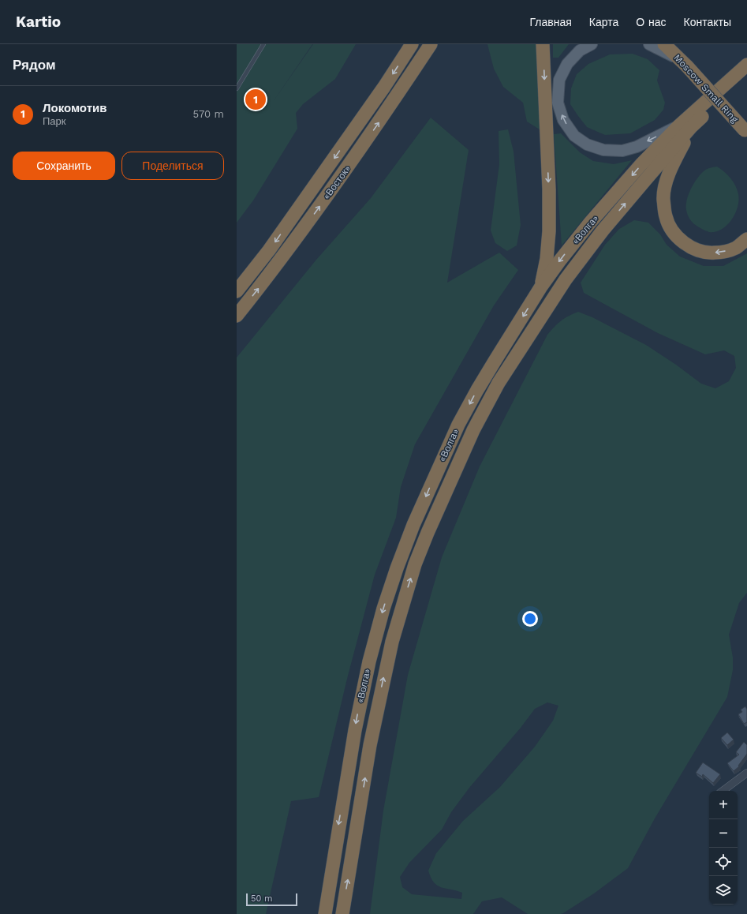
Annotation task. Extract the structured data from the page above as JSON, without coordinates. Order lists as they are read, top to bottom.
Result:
{
  "streets": {
    "highway": ["Moscow Small Ring", "«Восток»", "«Волга»"]
  },
  "scale_bar": "50 m",
  "page": {
    "header": "Kartio",
    "nav": [
      "Главная",
      "Карта",
      "О нас",
      "Контакты"
    ],
    "heading": "Рядом",
    "list": [
      {
        "mark": "1",
        "name": "Локомотив",
        "note": "Парк",
        "value": "570 m"
      }
    ],
    "pins": "1",
    "buttons": ["Сохранить", "Поделиться"],
    "map_buttons": ["+", "−"],
    "scale": "50 m"
  }
}
